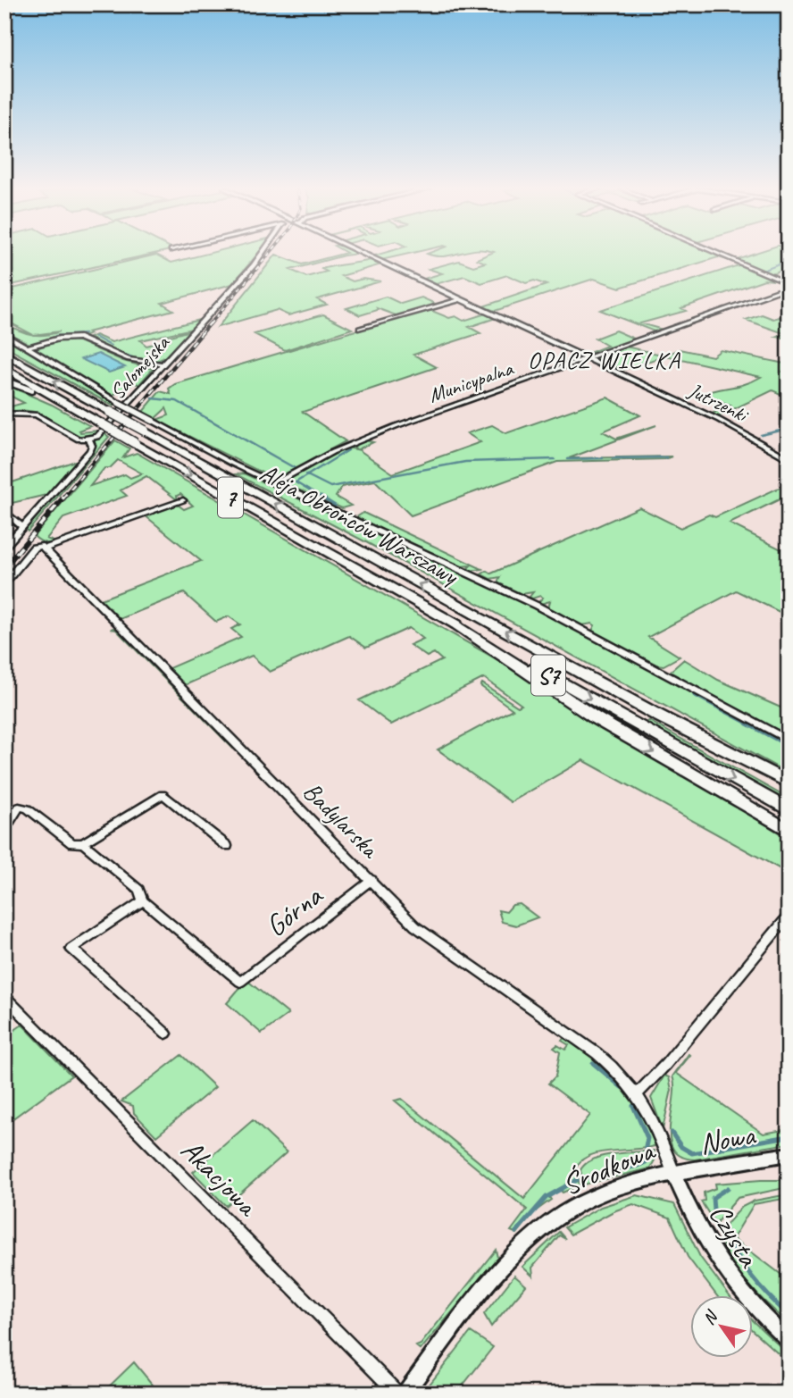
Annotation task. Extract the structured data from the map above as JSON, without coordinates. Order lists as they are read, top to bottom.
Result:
{
  "streets": {
    "highway": ["Aleja Obrońców Warszawy", "S7"],
    "main road": ["7"],
    "street": [
      "Salomejska",
      "Municypalna",
      "Jutrzenki",
      "Badylarska",
      "Górna",
      "Nowa",
      "Środkowa",
      "Akacjowa",
      "Czysta"
    ]
  },
  "crossings": [
    ["Municypalna", "Jutrzenki"],
    ["Aleja Obrońców Warszawy", "S7"],
    ["Badylarska", "Górna"],
    ["Badylarska", "Środkowa"],
    ["Nowa", "Środkowa"],
    ["Nowa", "Czysta"],
    ["Środkowa", "Czysta"]
  ],
  "districts": ["OPACZ WIELKA"],
  "north": "top left"
}
